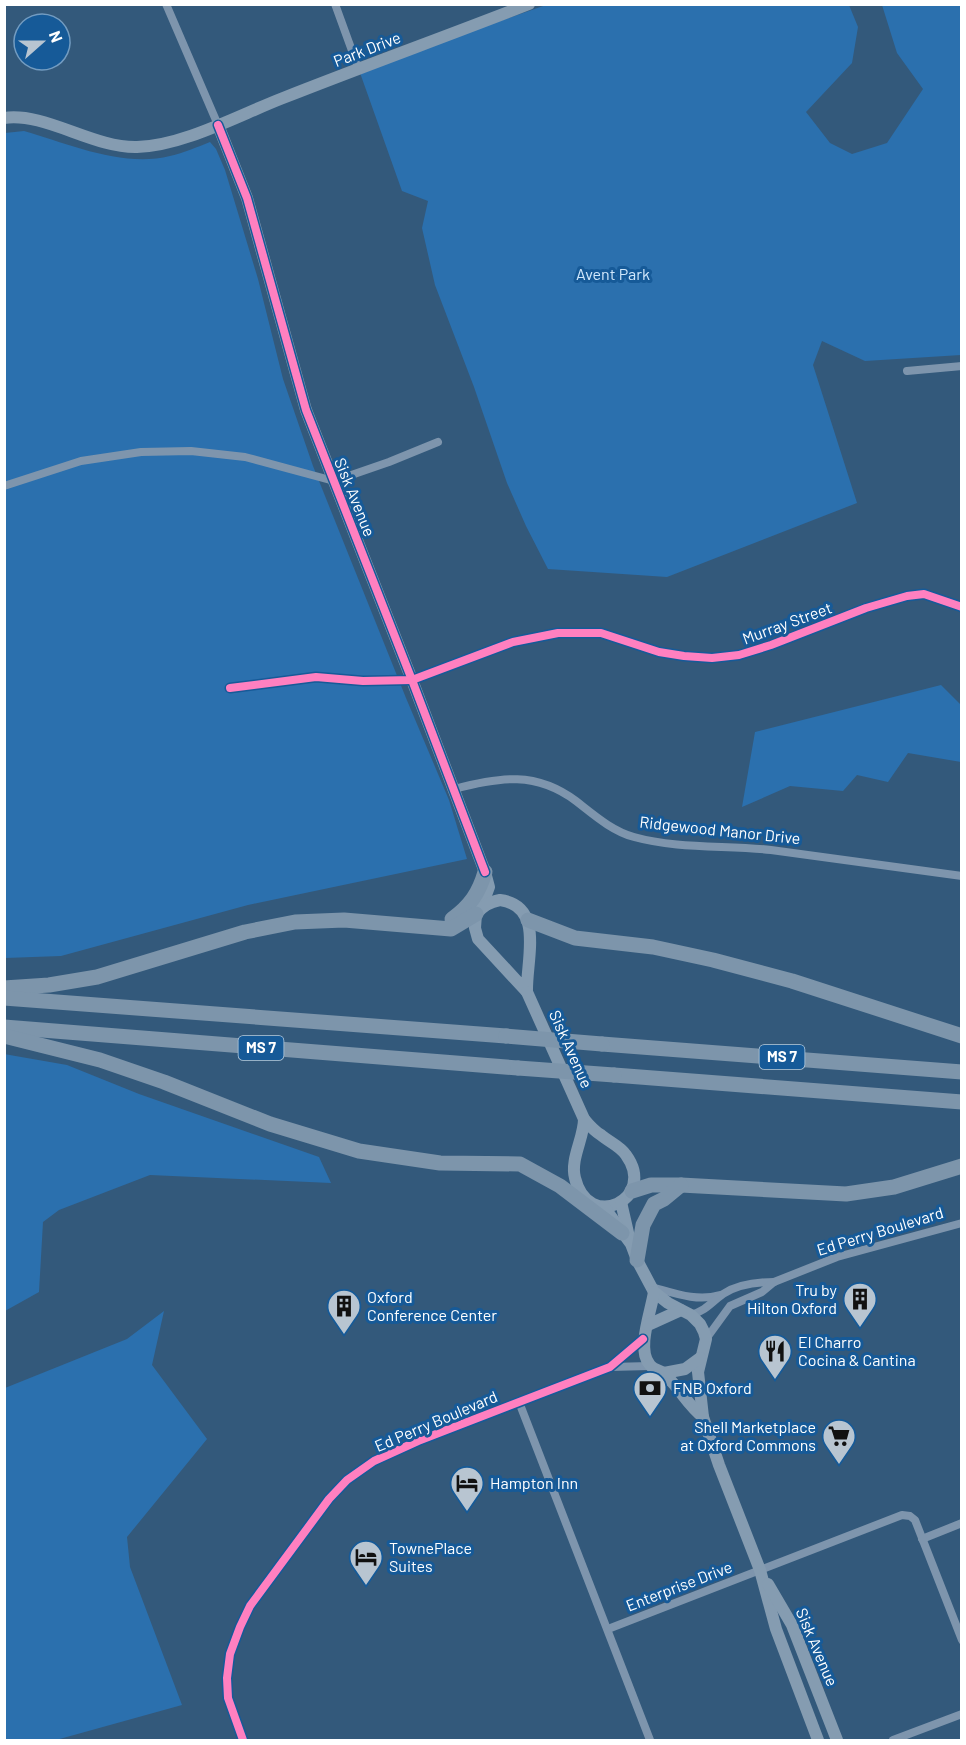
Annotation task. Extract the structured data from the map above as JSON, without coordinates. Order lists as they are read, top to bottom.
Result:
{
  "streets": {
    "highway": ["MS 7"],
    "street": [
      "Park Drive",
      "Sisk Avenue",
      "Murray Street",
      "Ridgewood Manor Drive",
      "Ed Perry Boulevard",
      "Enterprise Drive"
    ]
  },
  "crossings": [
    ["Park Drive", "Sisk Avenue"],
    ["Sisk Avenue", "Murray Street"],
    ["Sisk Avenue", "Ridgewood Manor Drive"],
    ["Sisk Avenue", "Ed Perry Boulevard"],
    ["Sisk Avenue", "Enterprise Drive"]
  ],
  "parks": ["Avent Park"],
  "places": {
    "building": ["Tru by Hilton Oxford", "Oxford Conference Center"],
    "restaurant": ["El Charro Cocina & Cantina"],
    "bank": ["FNB Oxford"],
    "supermarket": ["Shell Marketplace at Oxford Commons"],
    "hotel": ["Hampton Inn", "TownePlace Suites"]
  },
  "north": "right"
}
